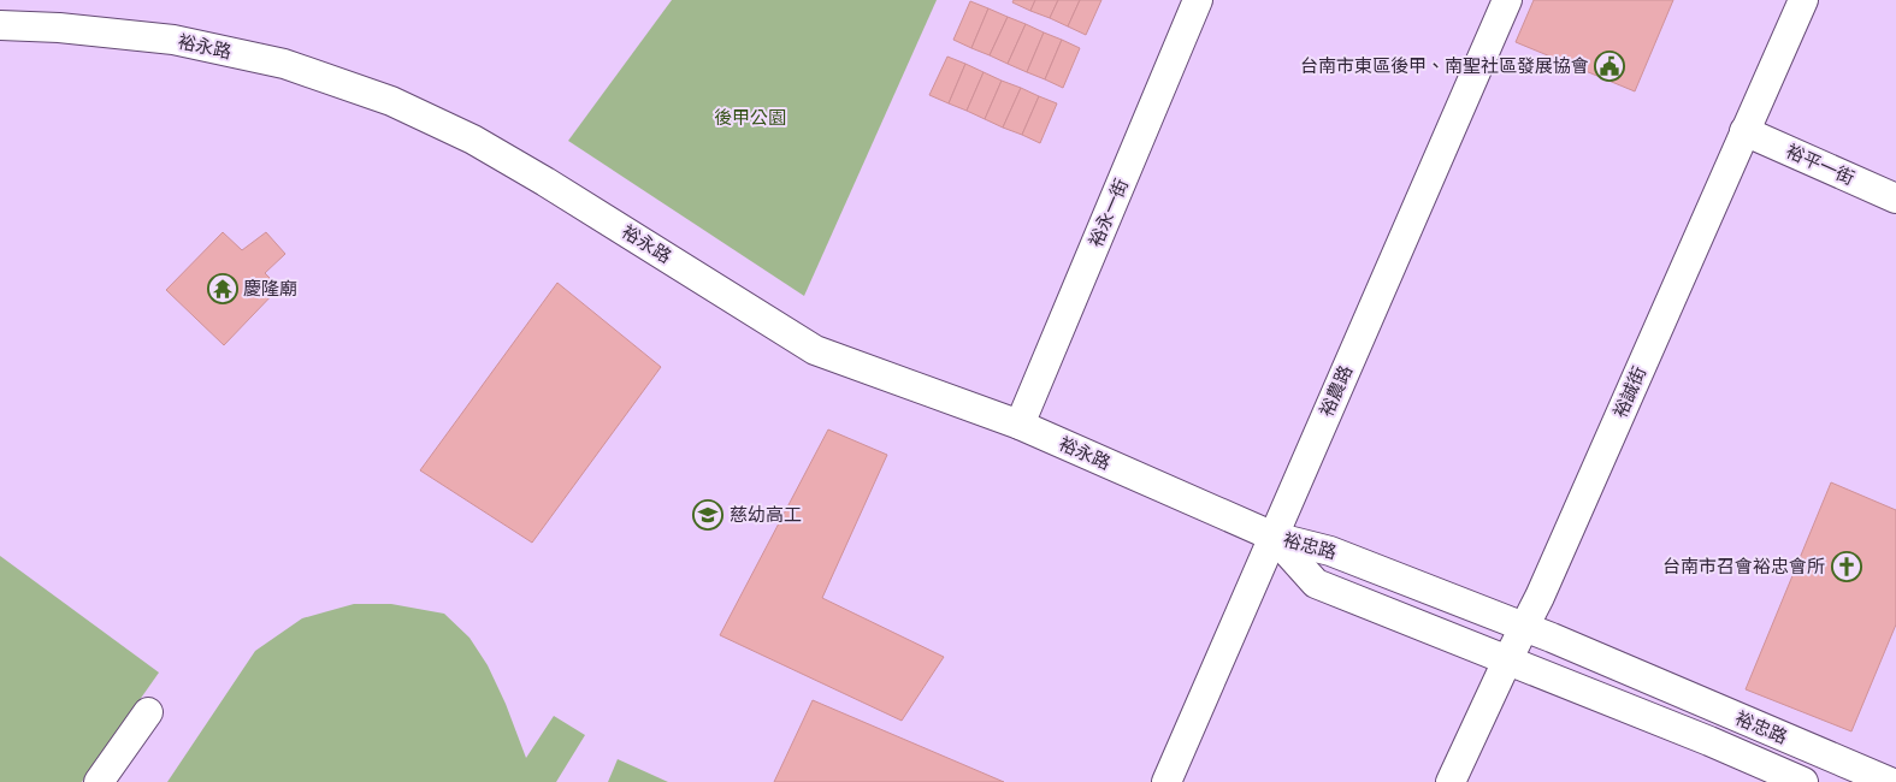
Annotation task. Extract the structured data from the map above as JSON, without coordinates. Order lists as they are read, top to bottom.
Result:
{
  "streets": {
    "street": [
      "裕永路",
      "裕平一街",
      "裕永一街",
      "裕農路",
      "裕誠街",
      "裕忠路"
    ]
  },
  "crossings": [
    ["裕永路", "裕永一街"],
    ["裕永路", "裕農路"],
    ["裕永路", "裕忠路"],
    ["裕平一街", "裕誠街"],
    ["裕農路", "裕忠路"],
    ["裕誠街", "裕忠路"]
  ],
  "parks": ["後甲公園"],
  "places": {
    "public building": ["台南市東區後甲、南聖社區發展協會"],
    "temple": ["慶隆廟"],
    "school or university": ["慈幼高工"],
    "church": ["台南市召會裕忠會所"]
  }
}
